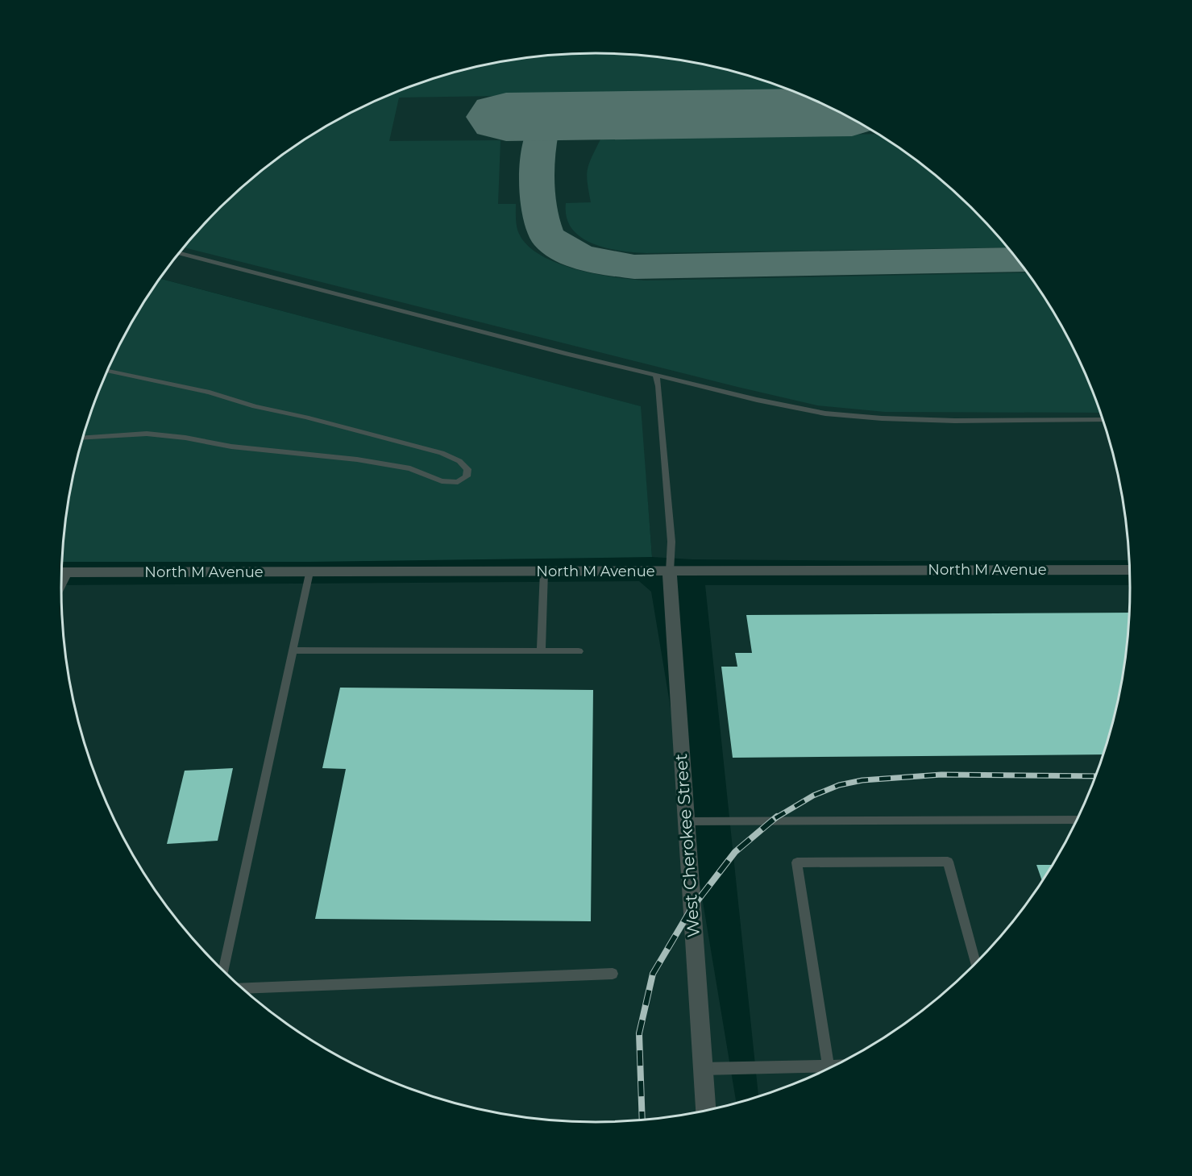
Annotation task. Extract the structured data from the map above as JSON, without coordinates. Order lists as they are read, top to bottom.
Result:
{
  "streets": {
    "street": ["North M Avenue", "West Cherokee Street"]
  },
  "crossings": [
    ["North M Avenue", "West Cherokee Street"]
  ]
}
